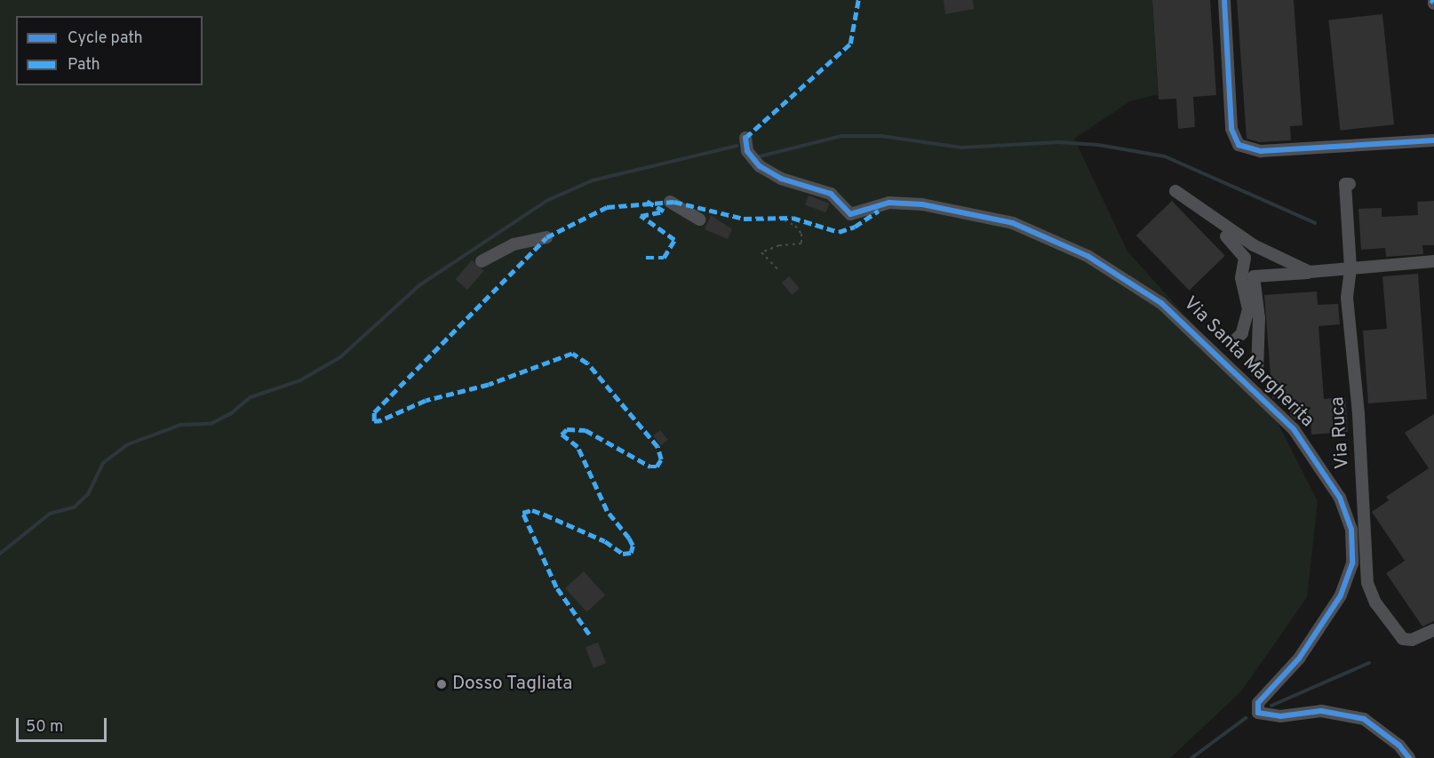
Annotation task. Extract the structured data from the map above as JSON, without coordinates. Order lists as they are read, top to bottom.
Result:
{
  "streets": {
    "street": ["Via Santa Margherita", "Via Ruca"]
  },
  "places": ["Dosso Tagliata"],
  "legend": ["Cycle path", "Path"],
  "scale_bar": "50 m"
}
